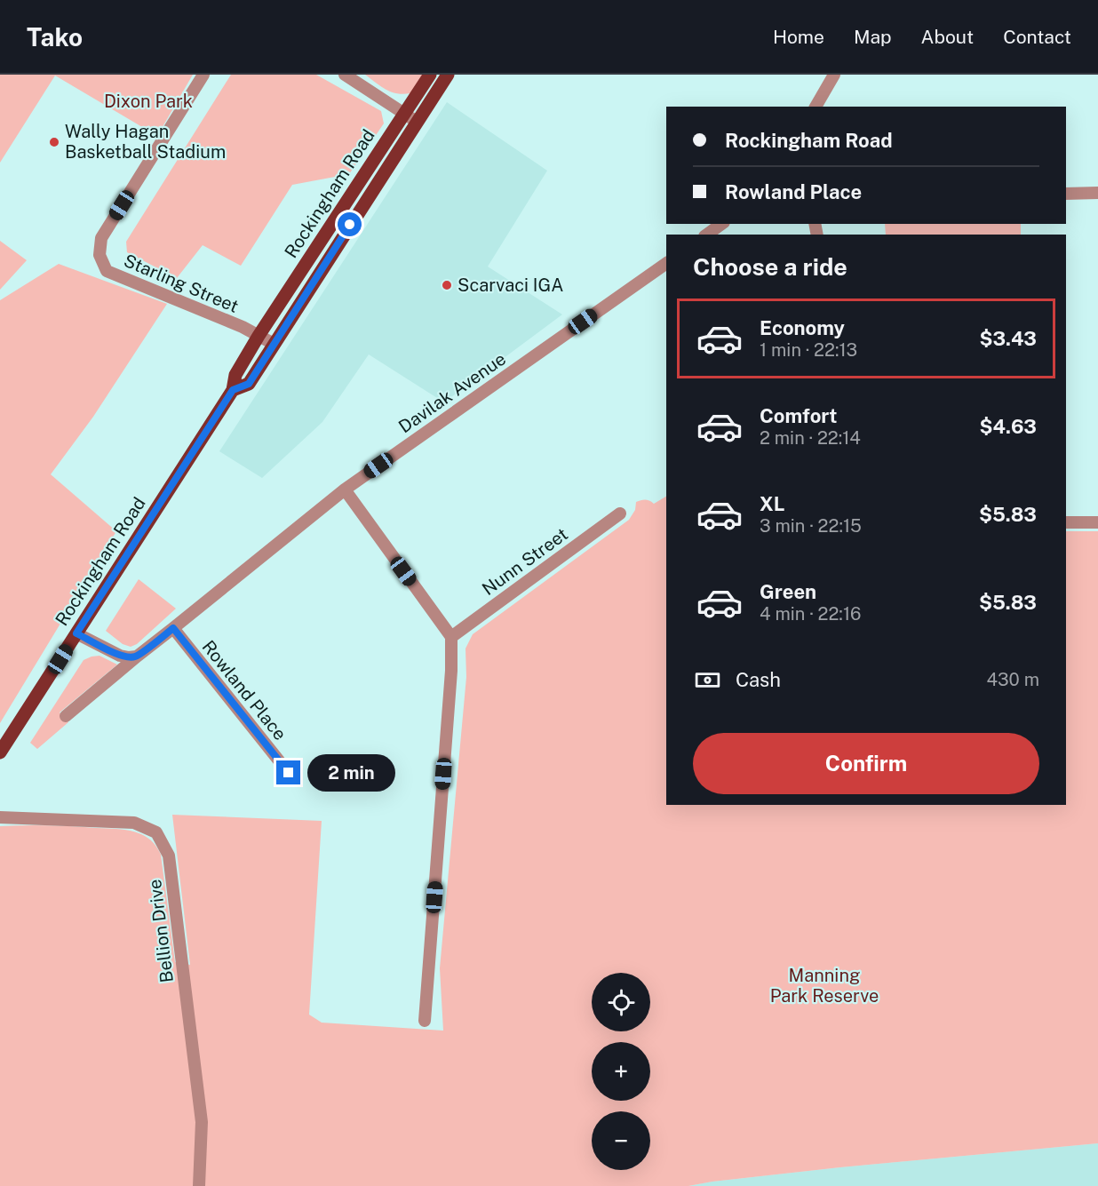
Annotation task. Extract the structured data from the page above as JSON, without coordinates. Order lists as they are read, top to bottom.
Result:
{
  "streets": {
    "main road": ["Rockingham Road"],
    "street": [
      "Starling Street",
      "Davilak Avenue",
      "Nunn Street",
      "Rowland Place",
      "Bellion Drive"
    ]
  },
  "crossings": [
    ["Rockingham Road", "Starling Street"],
    ["Davilak Avenue", "Rowland Place"]
  ],
  "parks": ["Dixon Park", "Manning Park Reserve"],
  "places": ["Wally Hagan Basketball Stadium", "Scarvaci IGA"],
  "page": {
    "header": "Tako",
    "nav": [
      "Home",
      "Map",
      "About",
      "Contact"
    ],
    "banner": ["Rockingham Road", "Rowland Place"],
    "heading": "Choose a ride",
    "list": [
      {
        "name": "Economy",
        "note": "1 min · 22:13",
        "value": "$3.43"
      },
      {
        "name": "Comfort",
        "note": "2 min · 22:14",
        "value": "$4.63"
      },
      {
        "name": "XL",
        "note": "3 min · 22:15",
        "value": "$5.83"
      },
      {
        "name": "Green",
        "note": "4 min · 22:16",
        "value": "$5.83"
      }
    ],
    "pay": ["Cash", "430 m"],
    "buttons": "Confirm",
    "bubble": "2 min",
    "map_buttons": ["+", "−"]
  }
}
